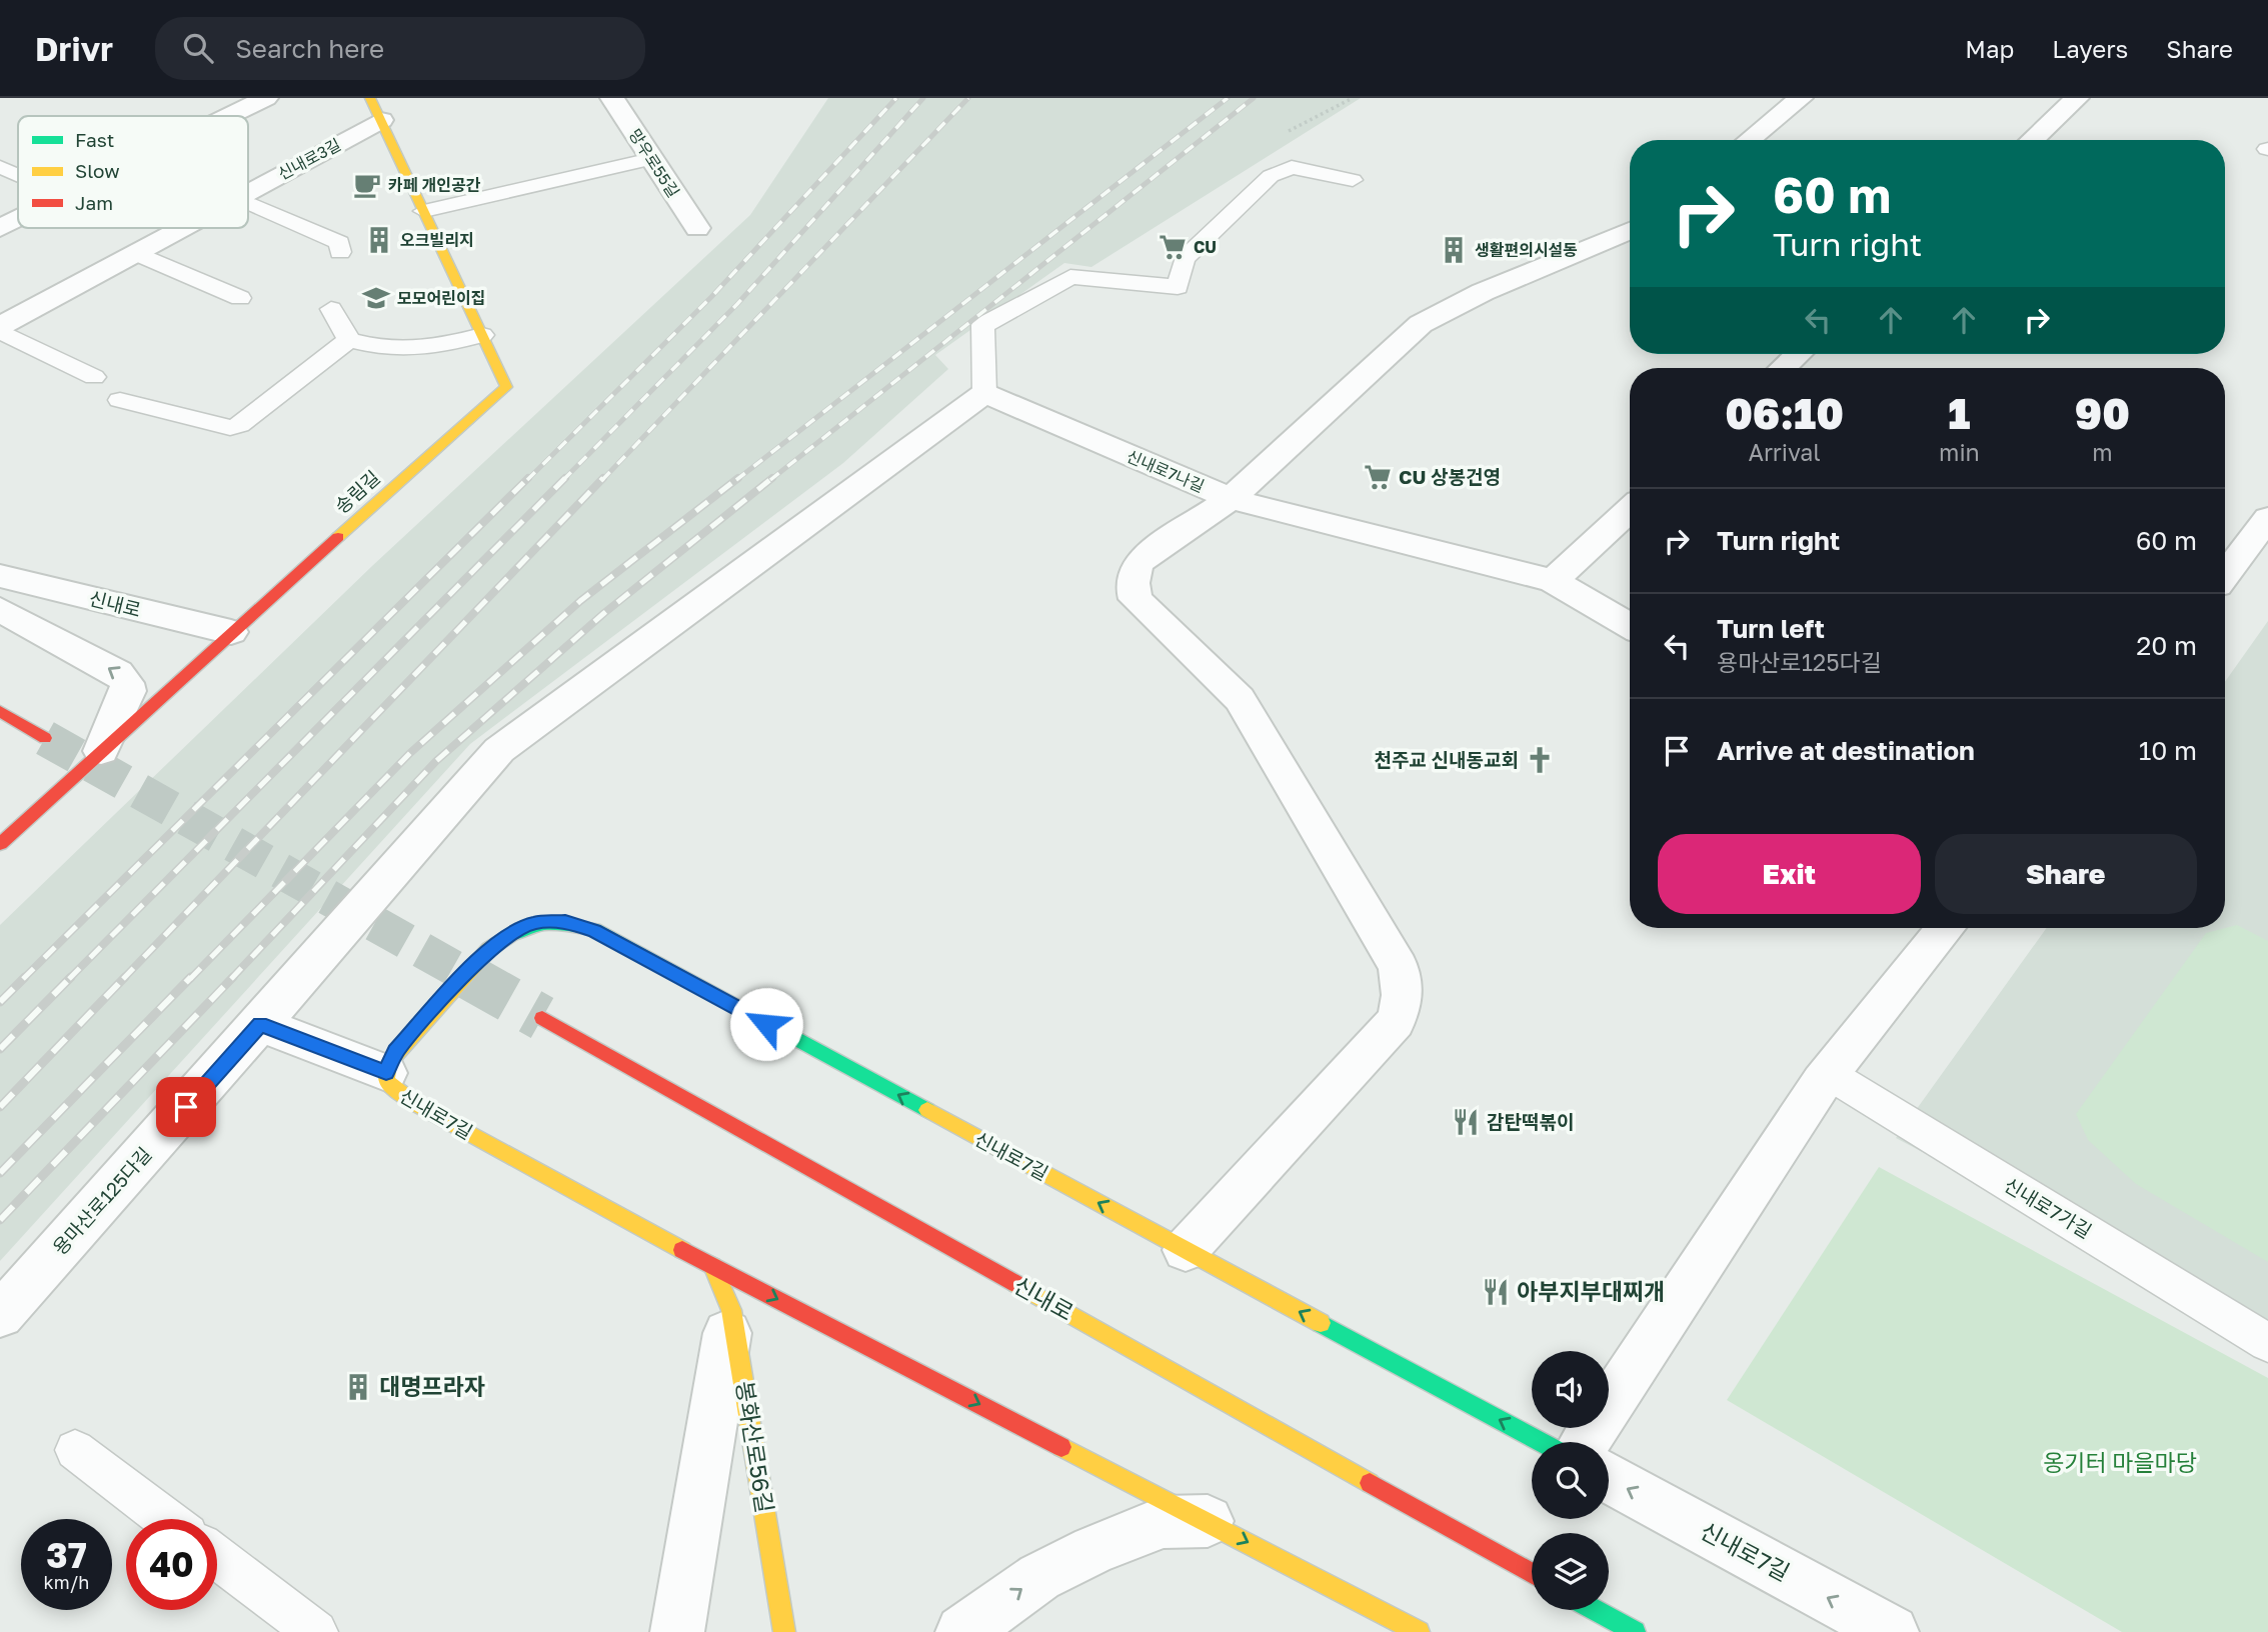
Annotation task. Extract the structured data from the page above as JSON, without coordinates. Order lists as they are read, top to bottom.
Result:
{
  "streets": {
    "street": [
      "신내로3길",
      "망우로55길",
      "신내로7나길",
      "송림길",
      "신내로",
      "신내로7길",
      "용마산로125다길",
      "봉화산로56길"
    ],
    "lane": ["신내로7가길"]
  },
  "crossings": [
    ["신내로3길", "송림길"],
    ["신내로7나길", "용마산로125다길"],
    ["송림길", "신내로"],
    ["신내로7길", "봉화산로56길"]
  ],
  "parks": ["옹기터 마을마당"],
  "places": {
    "cafe": ["카페 개인공간"],
    "building": ["오크빌리지", "생활편의시설동", "대명프라자"],
    "supermarket": ["CU", "CU 상봉건영"],
    "school or university": ["모모어린이집"],
    "church": ["천주교 신내동교회"],
    "restaurant": ["감탄떡볶이", "아부지부대찌개"]
  },
  "legend": ["Fast", "Slow", "Jam"],
  "page": {
    "header": "Drivr",
    "search": "Search here",
    "nav": ["Map", "Layers", "Share"],
    "turn": ["60 m", "Turn right"],
    "eta": [
      "06:10",
      "Arrival",
      "1",
      "min",
      "90",
      "m"
    ],
    "list": [
      {
        "name": "Turn right",
        "value": "60 m"
      },
      {
        "name": "Turn left",
        "note": "용마산로125다길",
        "value": "20 m"
      },
      {
        "name": "Arrive at destination",
        "value": "10 m"
      }
    ],
    "buttons": ["Exit", "Share"],
    "speed": "37 km/h",
    "limit": "40"
  }
}
